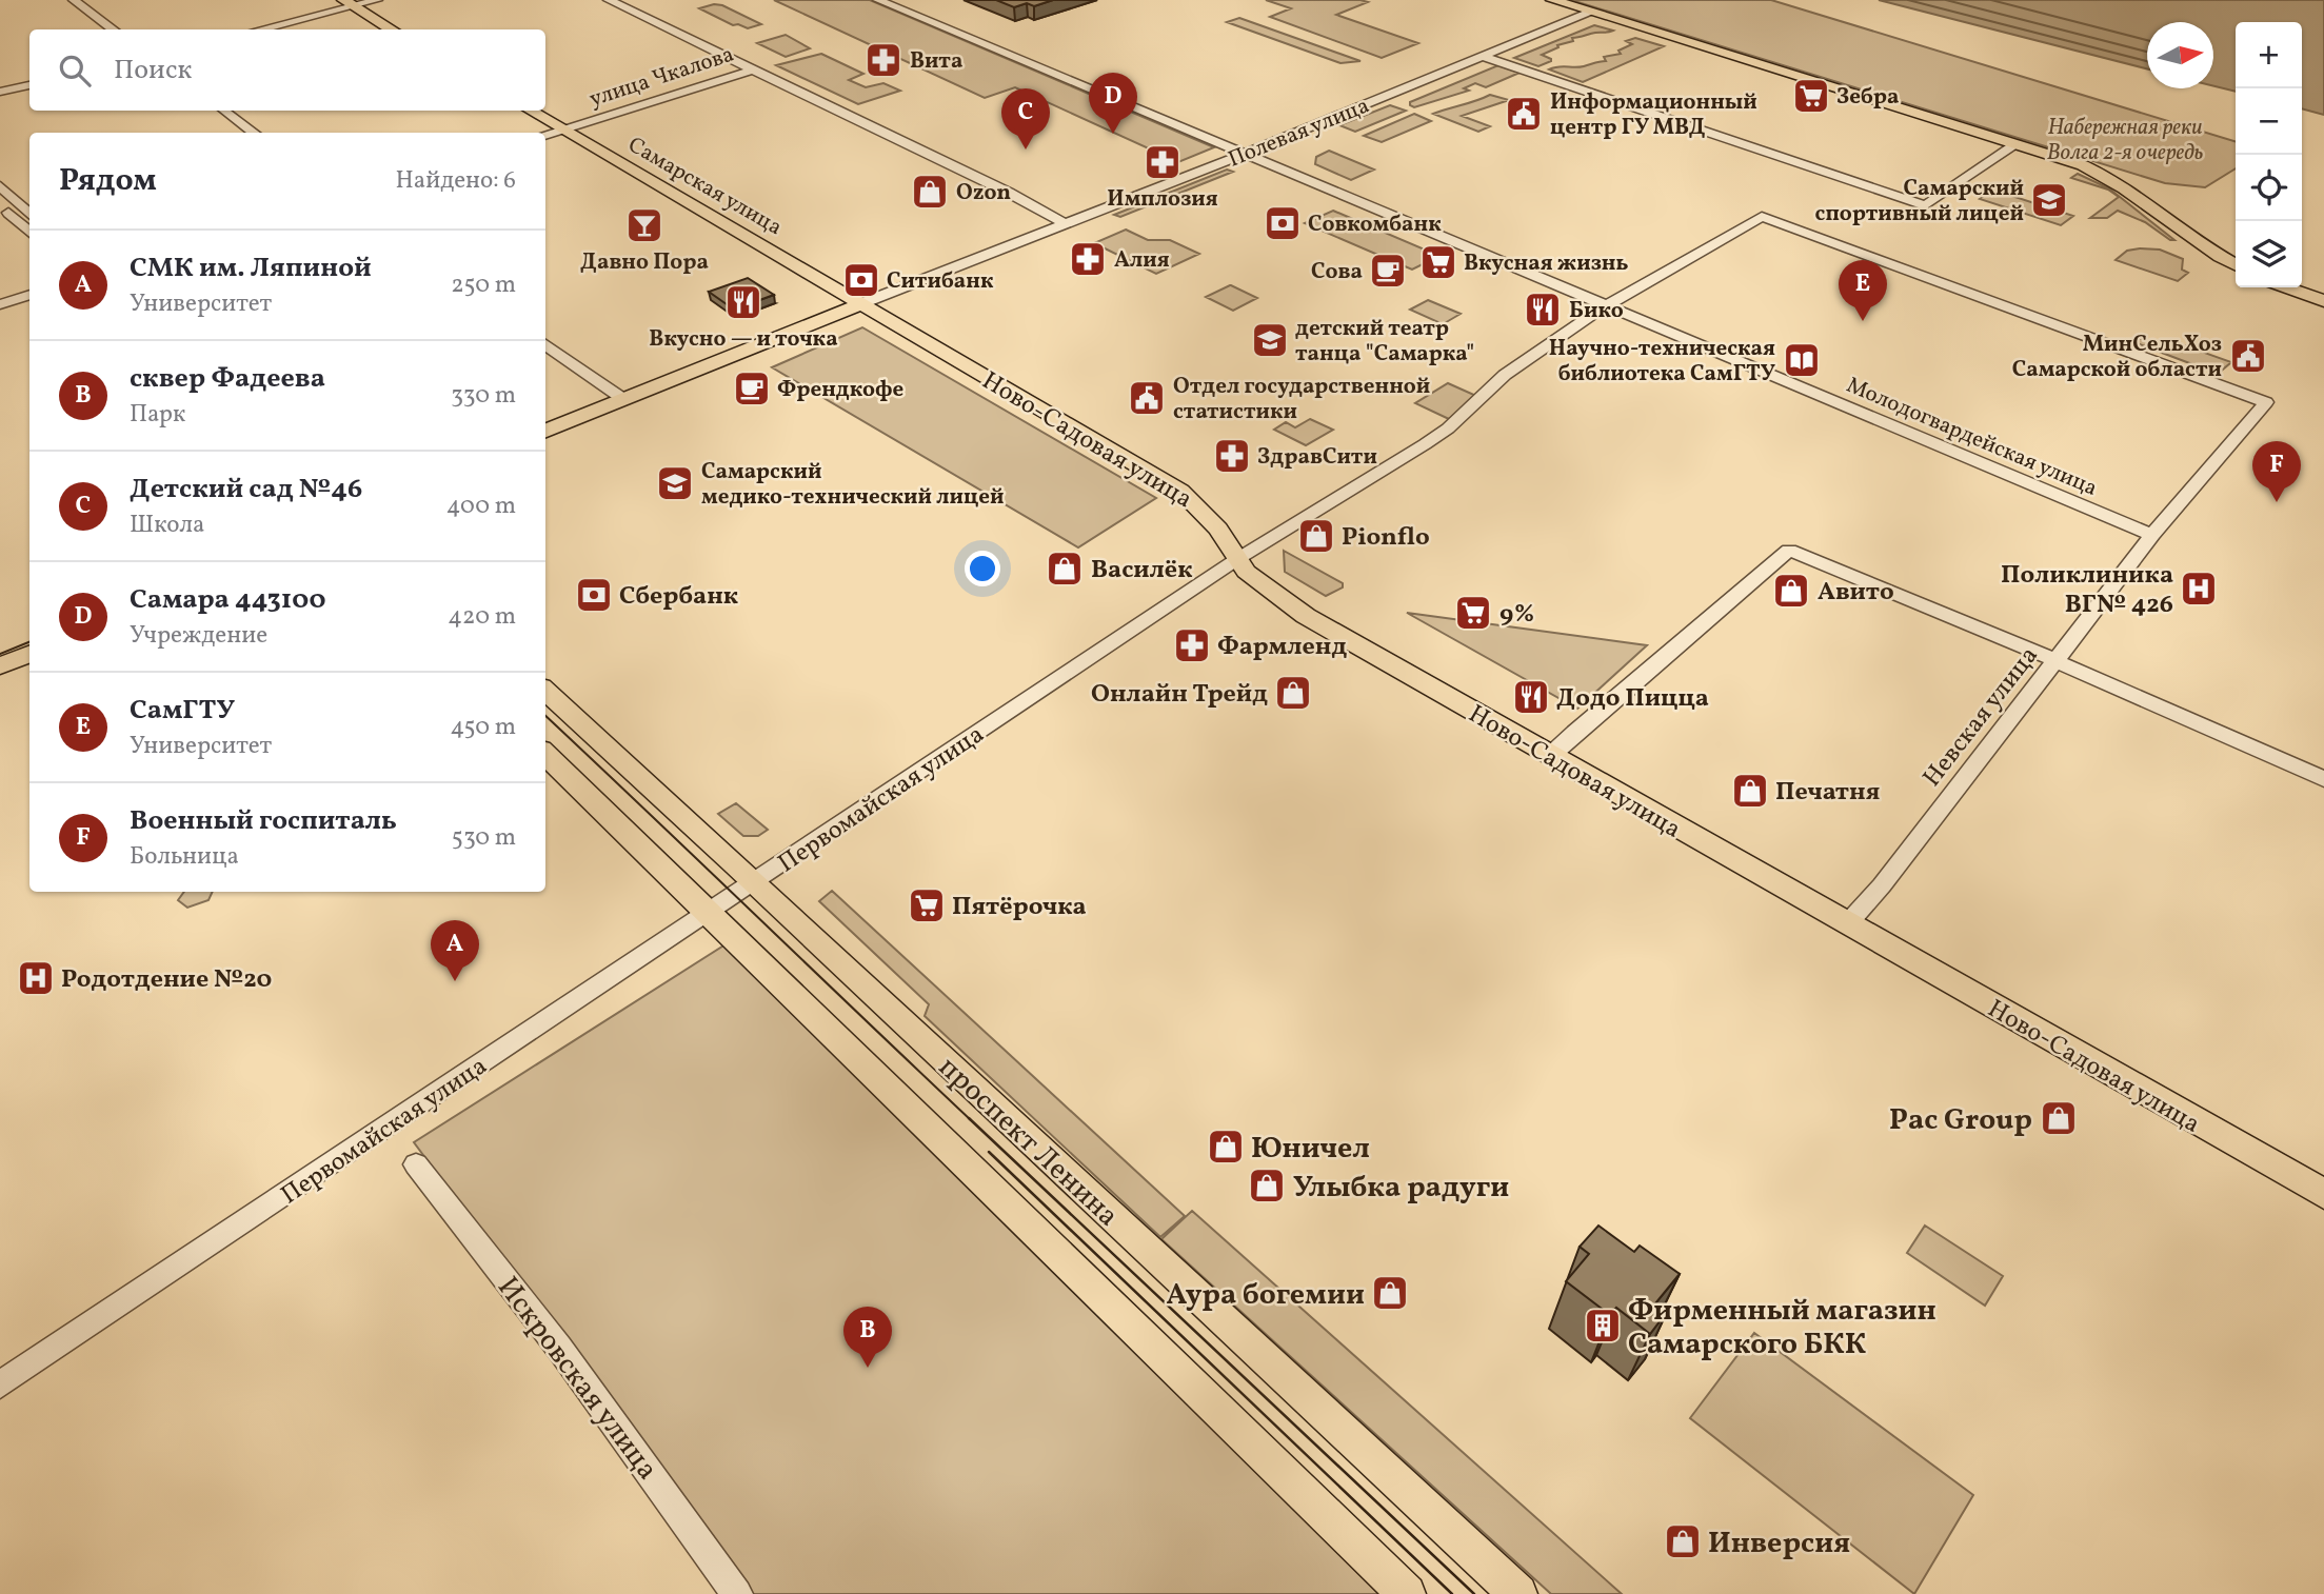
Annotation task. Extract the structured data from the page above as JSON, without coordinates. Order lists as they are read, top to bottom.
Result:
{
  "streets": {
    "main road": ["Самарская улица", "Ново-Садовая улица", "проспект Ленина"],
    "street": [
      "улица Чкалова",
      "Полевая улица",
      "Молодогвардейская улица",
      "Невская улица",
      "Первомайская улица",
      "Искровская улица"
    ]
  },
  "crossings": [
    ["улица Чкалова", "Самарская улица"],
    ["Полевая улица", "Самарская улица"],
    ["Полевая улица", "Молодогвардейская улица"],
    ["Полевая улица", "Ново-Садовая улица"],
    ["Самарская улица", "Ново-Садовая улица"],
    ["Молодогвардейская улица", "Невская улица"],
    ["Молодогвардейская улица", "Первомайская улица"],
    ["Ново-Садовая улица", "Невская улица"],
    ["Ново-Садовая улица", "Первомайская улица"],
    ["Невская улица", "Первомайская улица"],
    ["Первомайская улица", "проспект Ленина"]
  ],
  "parks": ["Набережная реки Волга 2-я очередь"],
  "places": {
    "pharmacy": [
      "Вита",
      "Имплозия",
      "Алия",
      "ЗдравСити",
      "Фармленд"
    ],
    "supermarket": [
      "Зебра",
      "Вкусная жизнь",
      "9%",
      "Пятёрочка"
    ],
    "public building": ["Информационный центр ГУ МВД", "МинСельХоз Самарской области", "Отдел государственной статистики"],
    "shop": [
      "Ozon",
      "Pionflo",
      "Василёк",
      "Авито",
      "Онлайн Трейд",
      "Печатня",
      "Pac Group",
      "Юничел",
      "Улыбка радуги",
      "Аура богемии",
      "Инверсия"
    ],
    "school or university": ["Самарский спортивный лицей", "детский театр танца \"Самарка\"", "Самарский медико-технический лицей"],
    "bank": ["Совкомбанк", "Ситибанк", "Сбербанк"],
    "bar": ["Давно Пора"],
    "cafe": ["Сова", "Френдкофе"],
    "restaurant": ["Вкусно — и точка", "Бико", "Додо Пицца"],
    "library": ["Научно-техническая библиотека СамГТУ"],
    "hospital": ["Поликлиника ВГ№ 426", "Родотдение №20"],
    "building": ["Фирменный магазин Самарского БКК"]
  },
  "north": "right",
  "page": {
    "map_buttons": ["+", "−"],
    "search": "Поиск",
    "pins": [
      "D",
      "C",
      "E",
      "F",
      "A",
      "B"
    ],
    "heading": ["Рядом", "Найдено: 6"],
    "list": [
      {
        "mark": "A",
        "name": "СМК им. Ляпиной",
        "note": "Университет",
        "value": "250 m"
      },
      {
        "mark": "B",
        "name": "сквер Фадеева",
        "note": "Парк",
        "value": "330 m"
      },
      {
        "mark": "C",
        "name": "Детский сад №46",
        "note": "Школа",
        "value": "400 m"
      },
      {
        "mark": "D",
        "name": "Самара 443100",
        "note": "Учреждение",
        "value": "420 m"
      },
      {
        "mark": "E",
        "name": "СамГТУ",
        "note": "Университет",
        "value": "450 m"
      },
      {
        "mark": "F",
        "name": "Военный госпиталь",
        "note": "Больница",
        "value": "530 m"
      }
    ]
  }
}
